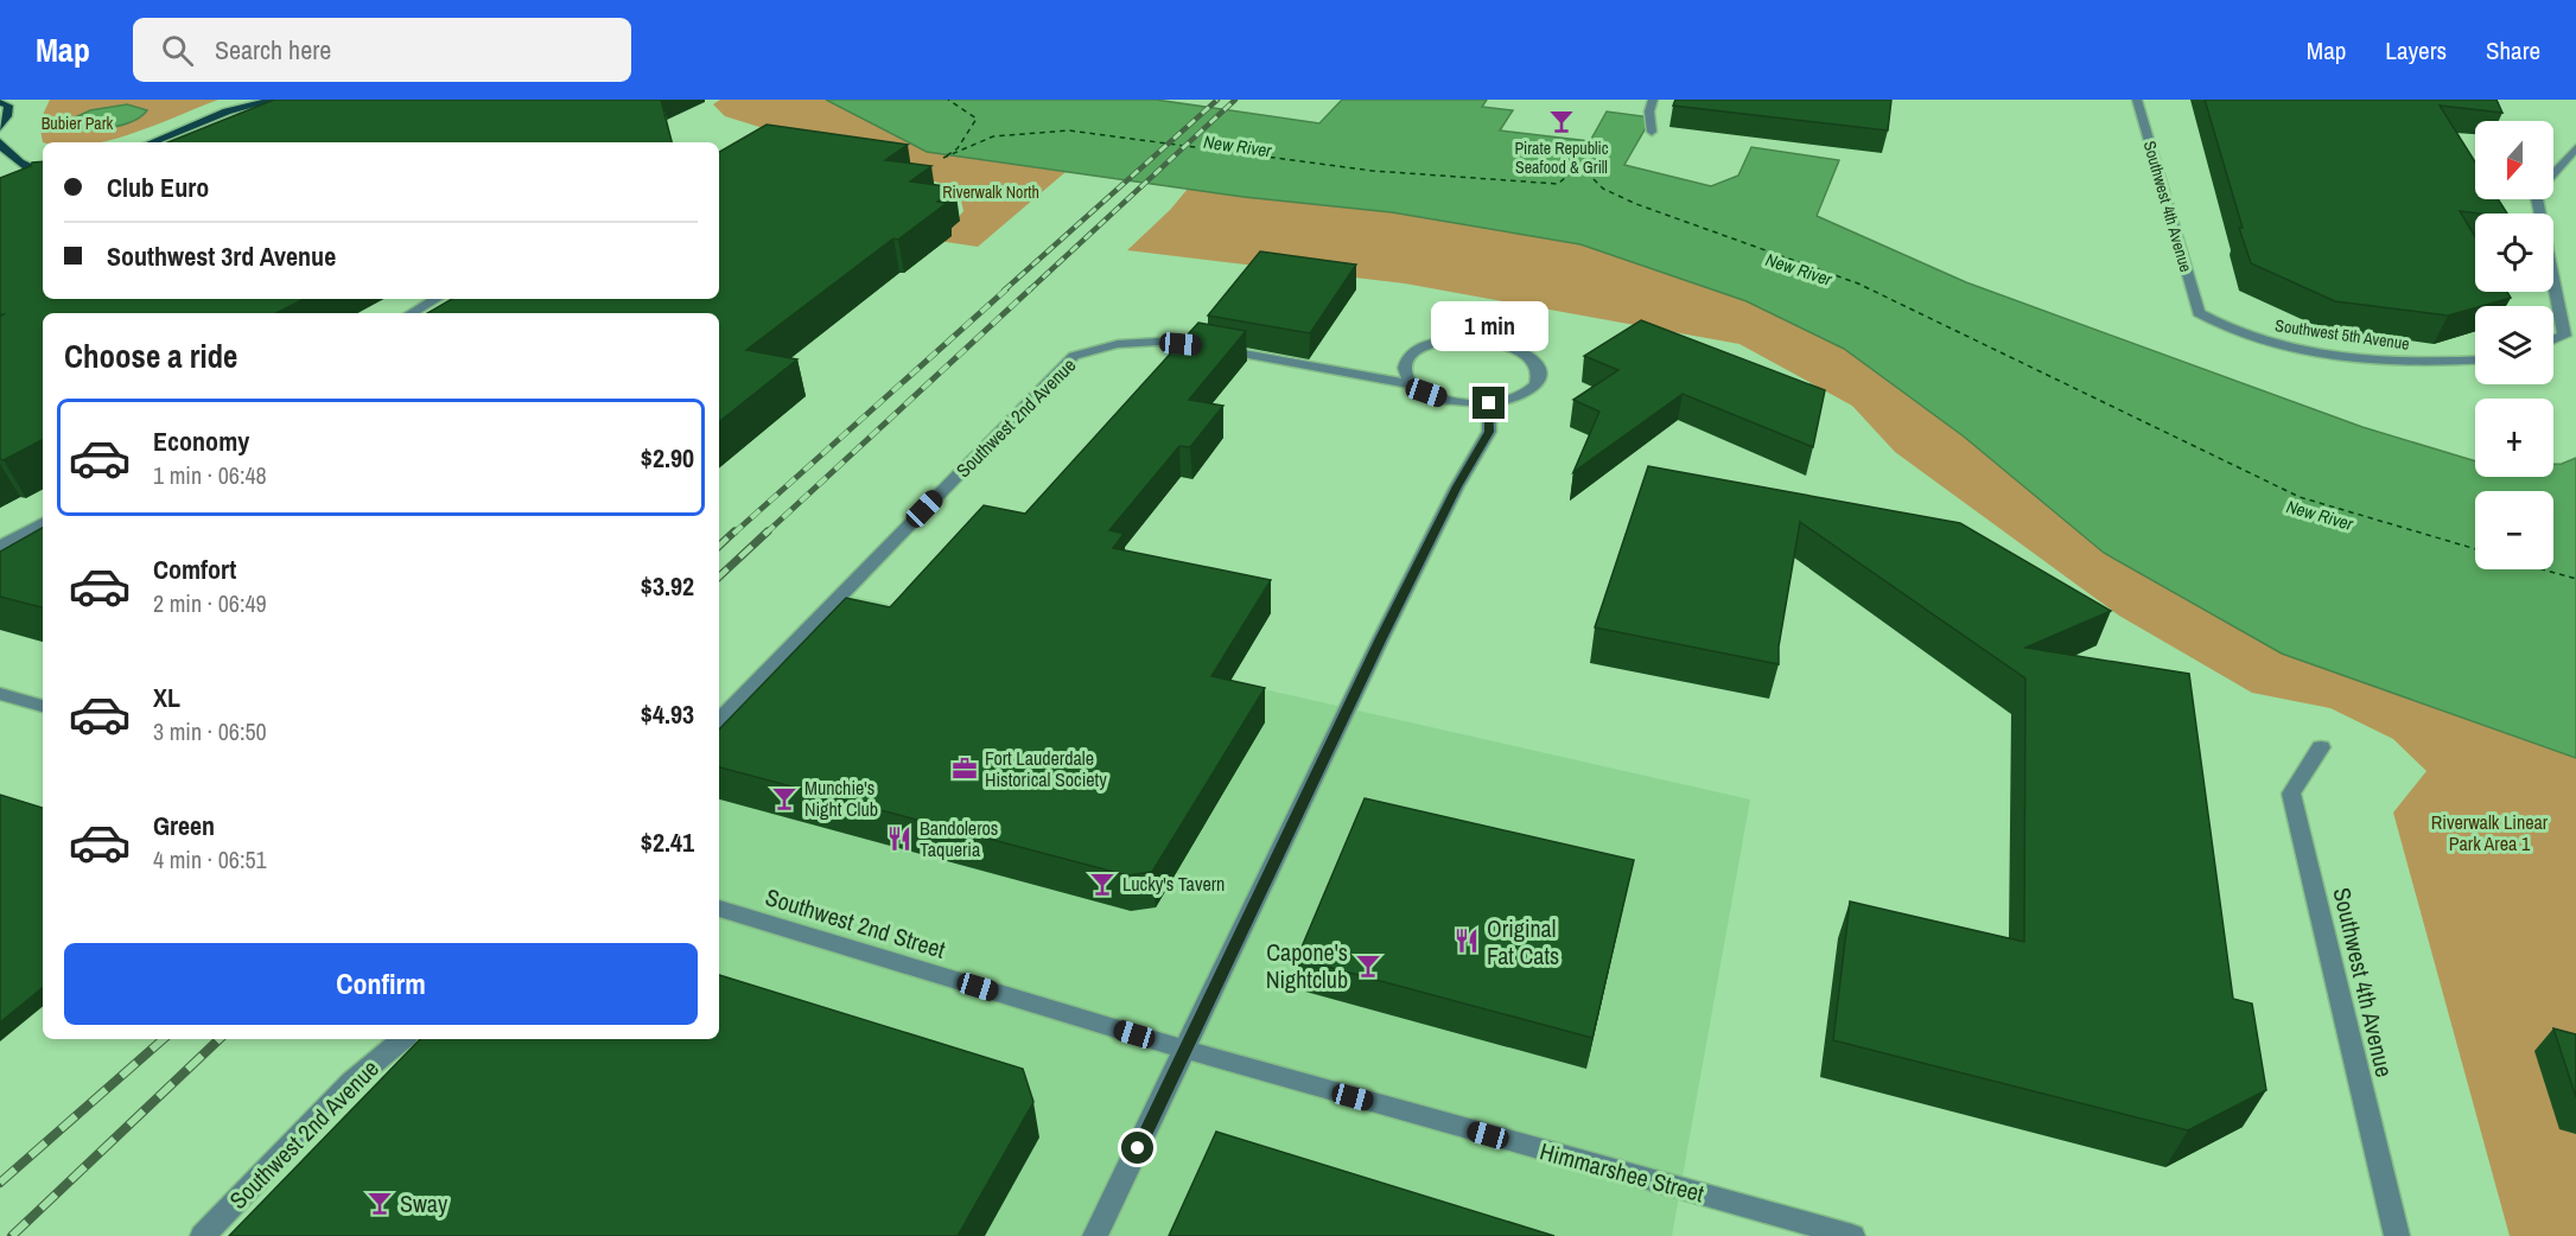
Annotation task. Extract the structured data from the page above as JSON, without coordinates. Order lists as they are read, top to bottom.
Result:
{
  "streets": {
    "street": [
      "Southwest 4th Avenue",
      "Southwest 5th Avenue",
      "Southwest 2nd Avenue",
      "Southwest 2nd Street",
      "Himmarshee Street"
    ]
  },
  "crossings": [
    ["Southwest 4th Avenue", "Southwest 5th Avenue"],
    ["Southwest 2nd Street", "Himmarshee Street"]
  ],
  "water": ["New River"],
  "parks": ["Bubier Park", "Riverwalk North", "Riverwalk Linear Park Area 1"],
  "places": {
    "bar": [
      "Pirate Republic Seafood & Grill",
      "Munchie's Night Club",
      "Lucky's Tavern",
      "Capone's Nightclub",
      "Sway"
    ],
    "office": ["Fort Lauderdale Historical Society"],
    "restaurant": ["Bandoleros Taqueria", "Original Fat Cats"]
  },
  "north": "bottom",
  "page": {
    "header": "Map",
    "search": "Search here",
    "nav": ["Map", "Layers", "Share"],
    "map_buttons": ["+", "−"],
    "banner": ["Club Euro", "Southwest 3rd Avenue"],
    "bubble": "1 min",
    "heading": "Choose a ride",
    "list": [
      {
        "name": "Economy",
        "note": "1 min · 06:48",
        "value": "$2.90"
      },
      {
        "name": "Comfort",
        "note": "2 min · 06:49",
        "value": "$3.92"
      },
      {
        "name": "XL",
        "note": "3 min · 06:50",
        "value": "$4.93"
      },
      {
        "name": "Green",
        "note": "4 min · 06:51",
        "value": "$2.41"
      }
    ],
    "buttons": "Confirm"
  }
}
